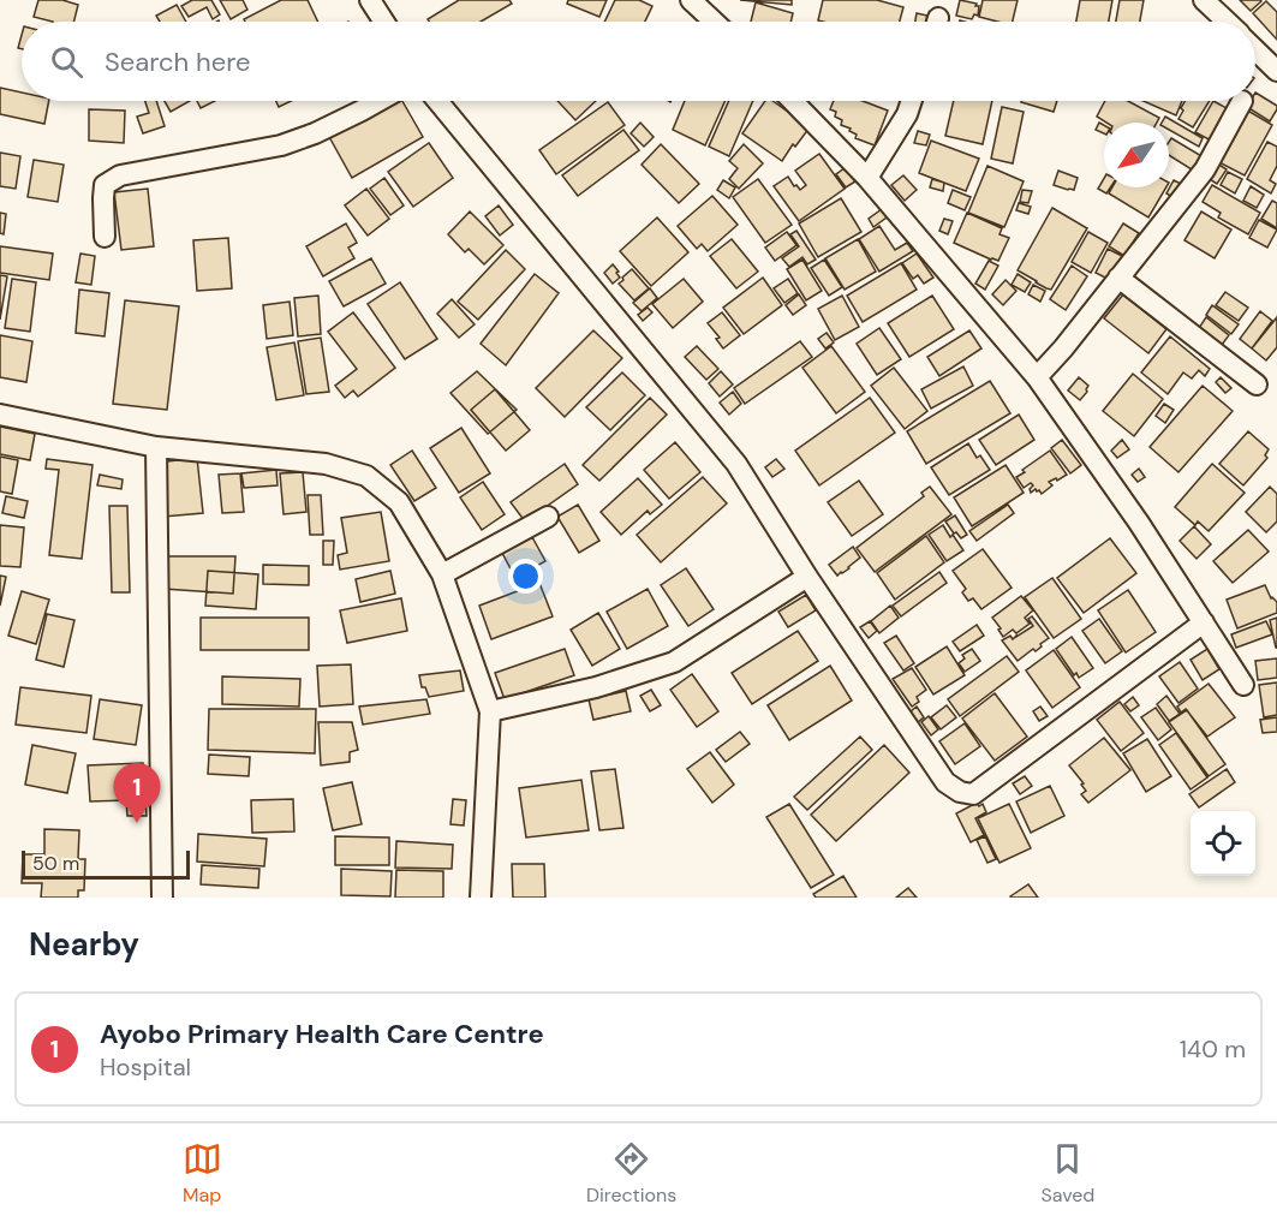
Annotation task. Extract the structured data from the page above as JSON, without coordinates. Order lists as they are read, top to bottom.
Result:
{
  "scale_bar": "50 m",
  "north": "bottom left",
  "page": {
    "search": "Search here",
    "pins": "1",
    "scale": "50 m",
    "heading": "Nearby",
    "list": [
      {
        "mark": "1",
        "name": "Ayobo Primary Health Care Centre",
        "note": "Hospital",
        "value": "140 m"
      }
    ],
    "nav": ["Map", "Directions", "Saved"]
  }
}
